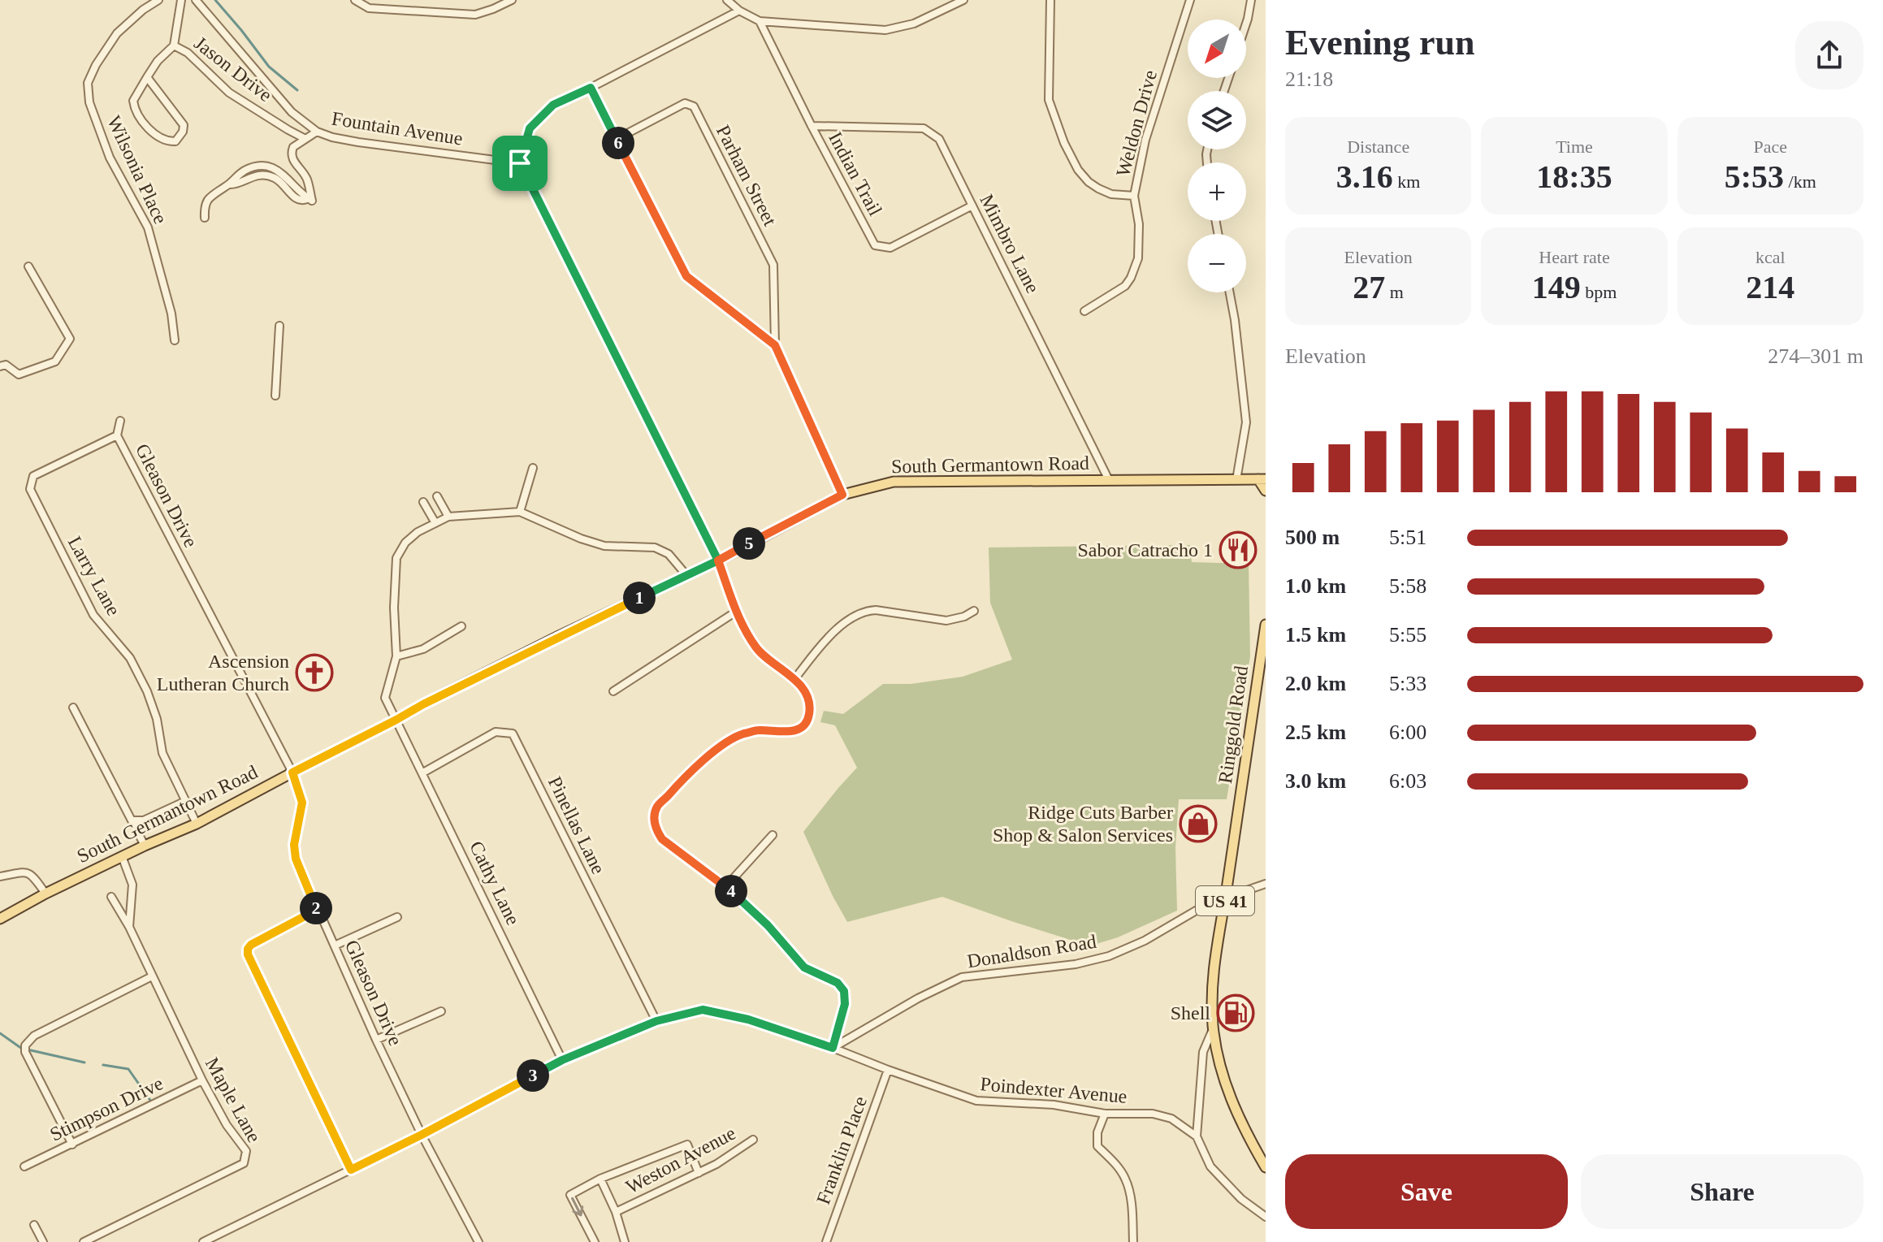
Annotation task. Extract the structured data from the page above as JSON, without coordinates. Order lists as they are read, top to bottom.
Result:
{
  "streets": {
    "main road": ["South Germantown Road", "Ringgold Road", "US 41"],
    "street": [
      "Jason Drive",
      "Weldon Drive",
      "Fountain Avenue",
      "Wilsonia Place",
      "Indian Trail",
      "Parham Street",
      "Mimbro Lane",
      "Gleason Drive",
      "Larry Lane",
      "Pinellas Lane",
      "Cathy Lane",
      "Donaldson Road",
      "Poindexter Avenue",
      "Maple Lane",
      "Stimpson Drive",
      "Franklin Place",
      "Weston Avenue"
    ]
  },
  "crossings": [
    ["Indian Trail", "Mimbro Lane"],
    ["Mimbro Lane", "South Germantown Road"],
    ["South Germantown Road", "Gleason Drive"],
    ["South Germantown Road", "Larry Lane"],
    ["South Germantown Road", "Cathy Lane"],
    ["South Germantown Road", "Maple Lane"],
    ["Gleason Drive", "Larry Lane"],
    ["Ringgold Road", "Donaldson Road"],
    ["Pinellas Lane", "Cathy Lane"],
    ["Donaldson Road", "Poindexter Avenue"],
    ["Poindexter Avenue", "Franklin Place"],
    ["Maple Lane", "Stimpson Drive"]
  ],
  "places": {
    "restaurant": ["Sabor Catracho 1"],
    "church": ["Ascension Lutheran Church"],
    "shop": ["Ridge Cuts Barber Shop & Salon Services"],
    "fuel station": ["Shell"]
  },
  "north": "bottom left",
  "page": {
    "heading": ["Evening run", "21:18"],
    "map_buttons": ["+", "−"],
    "stats": [
      ["Distance", "3.16 km"],
      ["Time", "18:35"],
      ["Pace", "5:53 /km"],
      ["Elevation", "27 m"],
      ["Heart rate", "149 bpm"],
      ["kcal", "214"]
    ],
    "pins": [
      "6",
      "5",
      "1",
      "4",
      "2",
      "3"
    ],
    "chart": ["Elevation", "274–301 m"],
    "list": [
      {
        "name": "500 m",
        "note": "5:51"
      },
      {
        "name": "1.0 km",
        "note": "5:58"
      },
      {
        "name": "1.5 km",
        "note": "5:55"
      },
      {
        "name": "2.0 km",
        "note": "5:33"
      },
      {
        "name": "2.5 km",
        "note": "6:00"
      },
      {
        "name": "3.0 km",
        "note": "6:03"
      }
    ],
    "buttons": ["Save", "Share"]
  }
}
